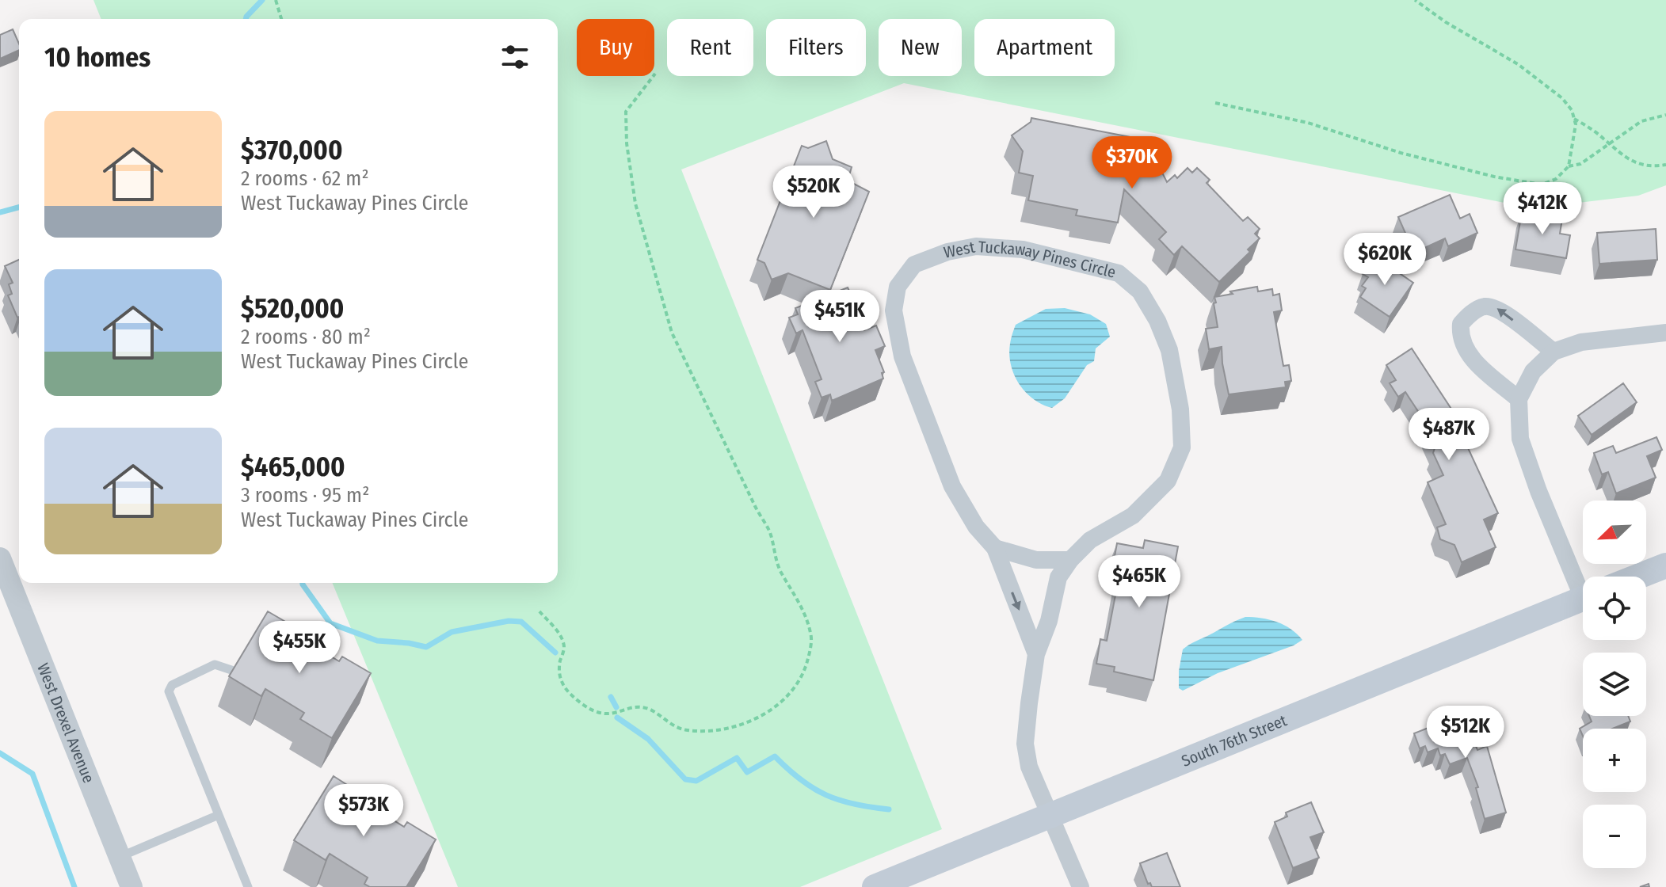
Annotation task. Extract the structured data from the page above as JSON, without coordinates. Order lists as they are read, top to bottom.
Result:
{
  "streets": {
    "main road": ["South 76th Street"],
    "street": ["West Tuckaway Pines Circle", "West Drexel Avenue"]
  },
  "crossings": [
    ["West Tuckaway Pines Circle", "South 76th Street"]
  ],
  "north": "bottom left",
  "page": {
    "chip": [
      "Buy",
      "Rent",
      "Filters",
      "New",
      "Apartment"
    ],
    "heading": "10 homes",
    "list": [
      {
        "name": "$370,000",
        "note": "2 rooms · 62 m² · West Tuckaway Pines Circle"
      },
      {
        "name": "$520,000",
        "note": "2 rooms · 80 m² · West Tuckaway Pines Circle"
      },
      {
        "name": "$465,000",
        "note": "3 rooms · 95 m² · West Tuckaway Pines Circle"
      }
    ],
    "price": [
      "$370K",
      "$520K",
      "$412K",
      "$620K",
      "$451K",
      "$487K",
      "$465K",
      "$455K",
      "$512K",
      "$573K"
    ],
    "map_buttons": ["+", "−"]
  }
}
